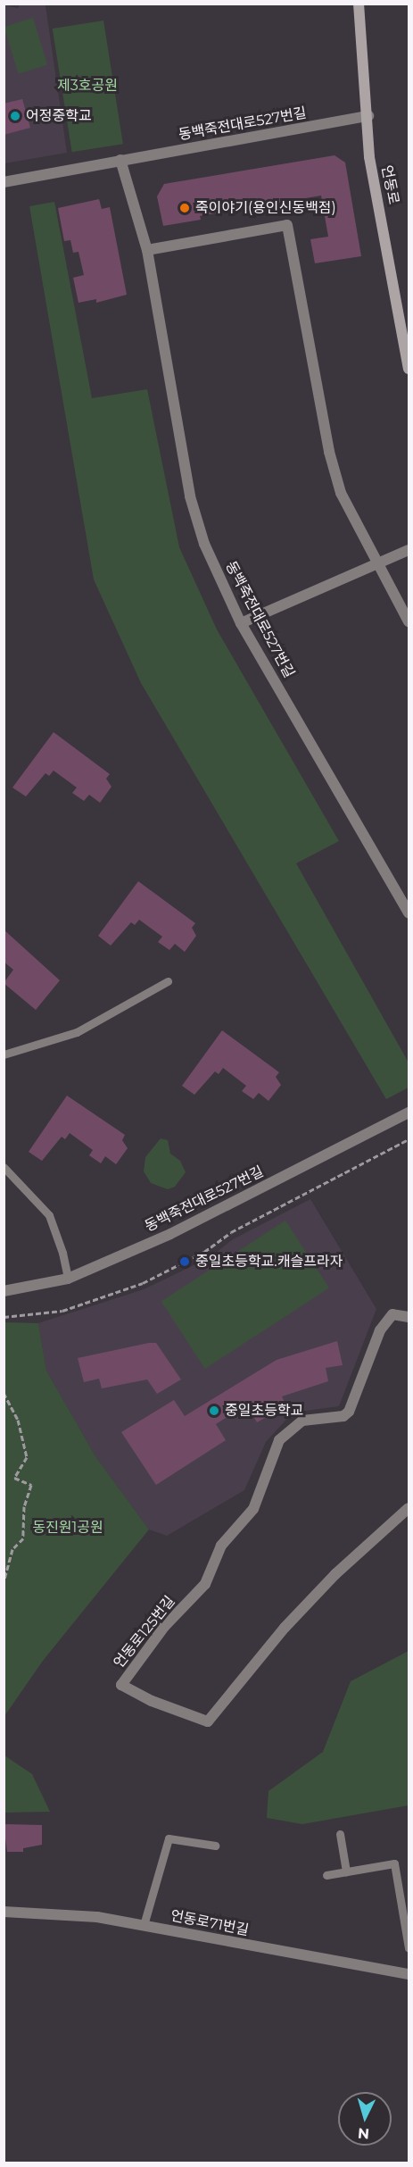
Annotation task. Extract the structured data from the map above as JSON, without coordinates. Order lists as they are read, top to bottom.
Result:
{
  "streets": {
    "main road": ["언동로"],
    "street": ["동백죽전대로527번길", "언동로125번길", "언동로71번길"]
  },
  "crossings": [
    ["동백죽전대로527번길", "언동로"]
  ],
  "parks": ["제3호공원", "동진원1공원"],
  "places": [
    "어정중학교",
    "죽이야기(용인신동백점)",
    "중일초등학교.캐슬프라자",
    "중일초등학교"
  ],
  "north": "bottom"
}
